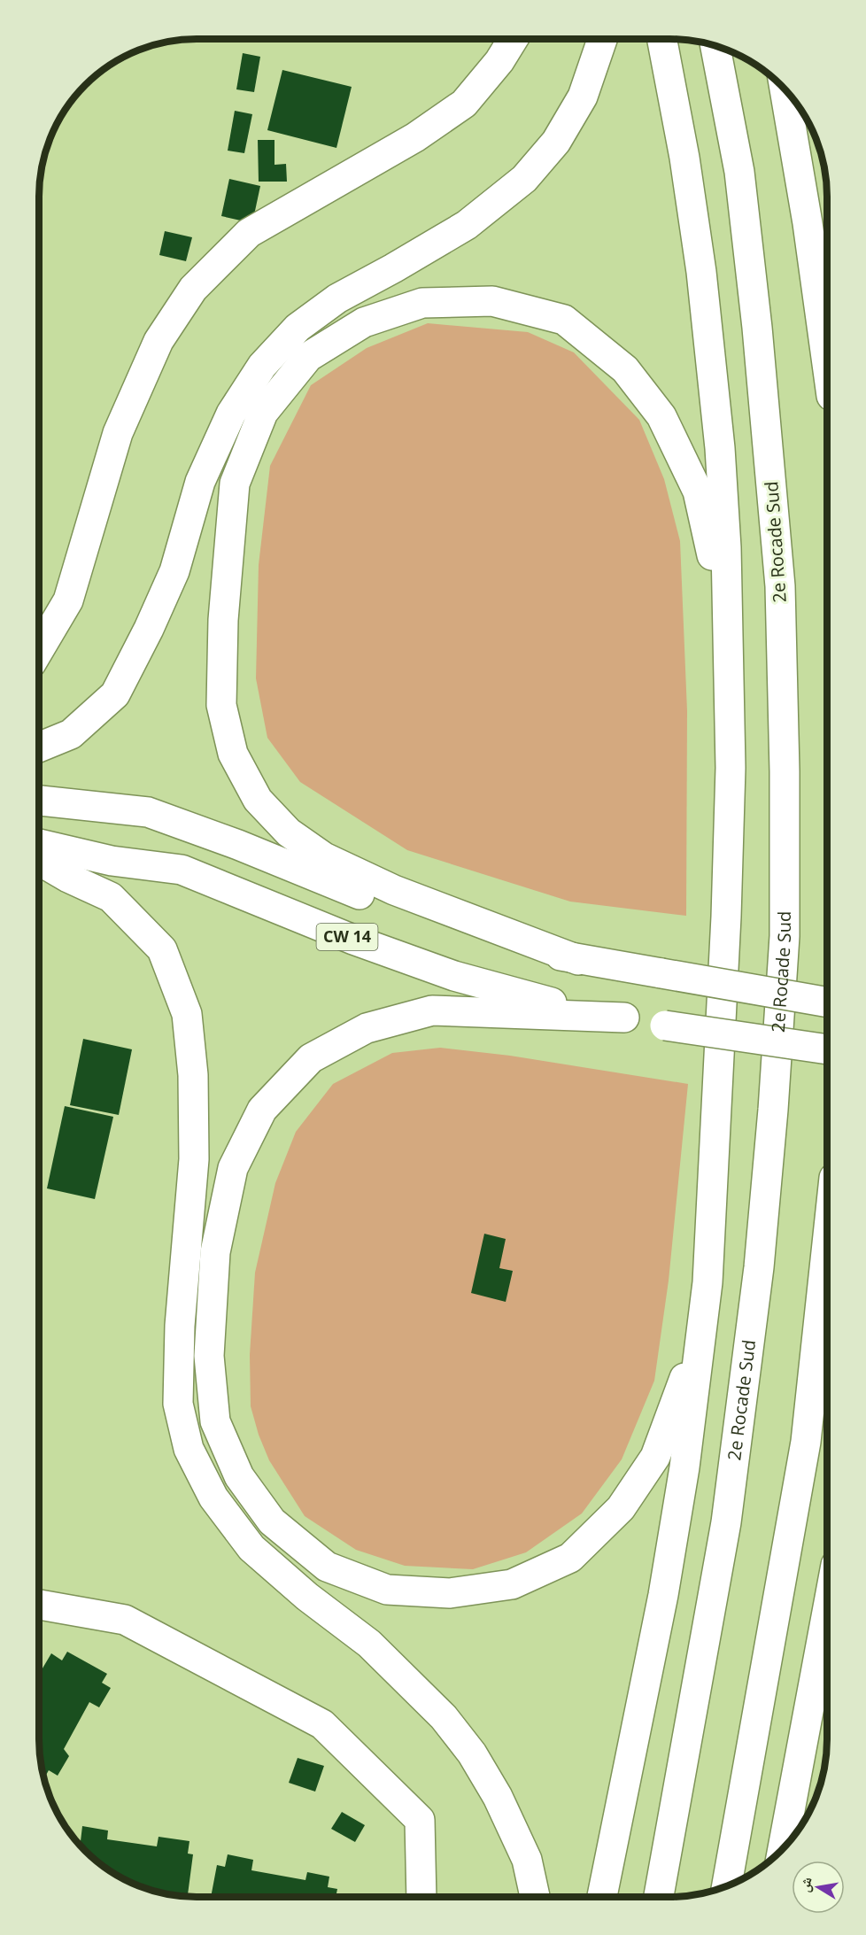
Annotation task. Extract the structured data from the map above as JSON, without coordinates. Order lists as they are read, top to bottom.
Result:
{
  "streets": {
    "main road": ["2e Rocade Sud", "CW 14"]
  },
  "north": "left"
}
